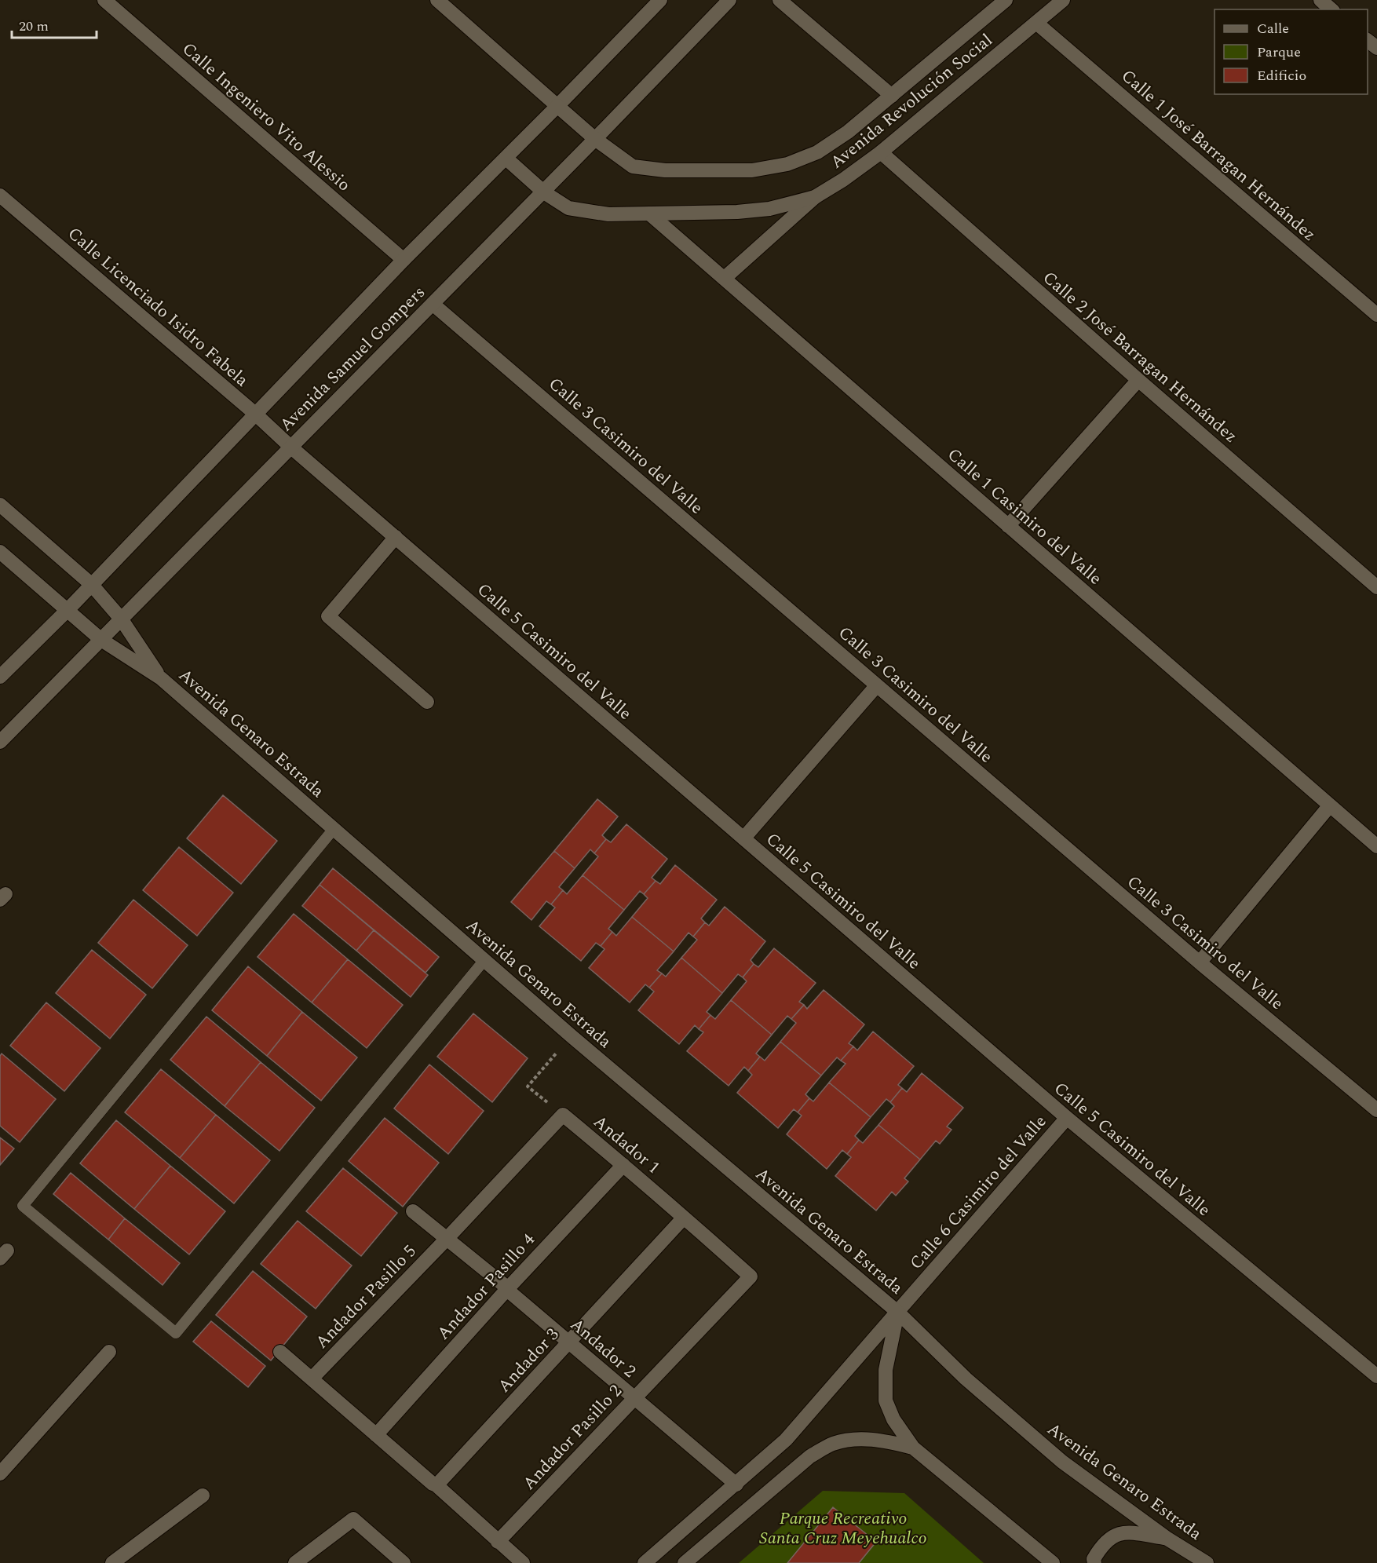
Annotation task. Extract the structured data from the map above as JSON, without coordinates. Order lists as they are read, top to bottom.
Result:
{
  "streets": {
    "street": [
      "Avenida Revolución Social",
      "Calle Ingeniero Vito Alessio",
      "Calle 1 José Barragan Hernández",
      "Calle Licenciado Isidro Fabela",
      "Calle 2 José Barragan Hernández",
      "Avenida Samuel Gompers",
      "Calle 3 Casimiro del Valle",
      "Calle 1 Casimiro del Valle",
      "Calle 5 Casimiro del Valle",
      "Avenida Genaro Estrada",
      "Andador 1",
      "Calle 6 Casimiro del Valle",
      "Andador Pasillo 4",
      "Andador Pasillo 5",
      "Andador 2",
      "Andador 3",
      "Andador Pasillo 2"
    ]
  },
  "crossings": [
    ["Avenida Revolución Social", "Calle 1 José Barragan Hernández"],
    ["Avenida Revolución Social", "Calle 2 José Barragan Hernández"],
    ["Avenida Revolución Social", "Avenida Samuel Gompers"],
    ["Avenida Revolución Social", "Calle 1 Casimiro del Valle"],
    ["Calle Ingeniero Vito Alessio", "Avenida Samuel Gompers"],
    ["Calle Licenciado Isidro Fabela", "Avenida Samuel Gompers"],
    ["Calle Licenciado Isidro Fabela", "Calle 5 Casimiro del Valle"],
    ["Avenida Samuel Gompers", "Calle 3 Casimiro del Valle"],
    ["Avenida Samuel Gompers", "Calle 5 Casimiro del Valle"],
    ["Avenida Samuel Gompers", "Avenida Genaro Estrada"],
    ["Calle 5 Casimiro del Valle", "Calle 6 Casimiro del Valle"],
    ["Avenida Genaro Estrada", "Calle 6 Casimiro del Valle"],
    ["Andador 1", "Andador Pasillo 4"],
    ["Andador 1", "Andador Pasillo 5"],
    ["Andador 1", "Andador 3"],
    ["Andador 1", "Andador Pasillo 2"],
    ["Calle 6 Casimiro del Valle", "Andador 2"],
    ["Andador Pasillo 4", "Andador 2"],
    ["Andador Pasillo 5", "Andador 2"],
    ["Andador 2", "Andador 3"],
    ["Andador 2", "Andador Pasillo 2"]
  ],
  "parks": ["Parque Recreativo Santa Cruz Meyehualco"],
  "legend": ["Calle", "Parque", "Edificio"],
  "scale_bar": "20 m"
}
